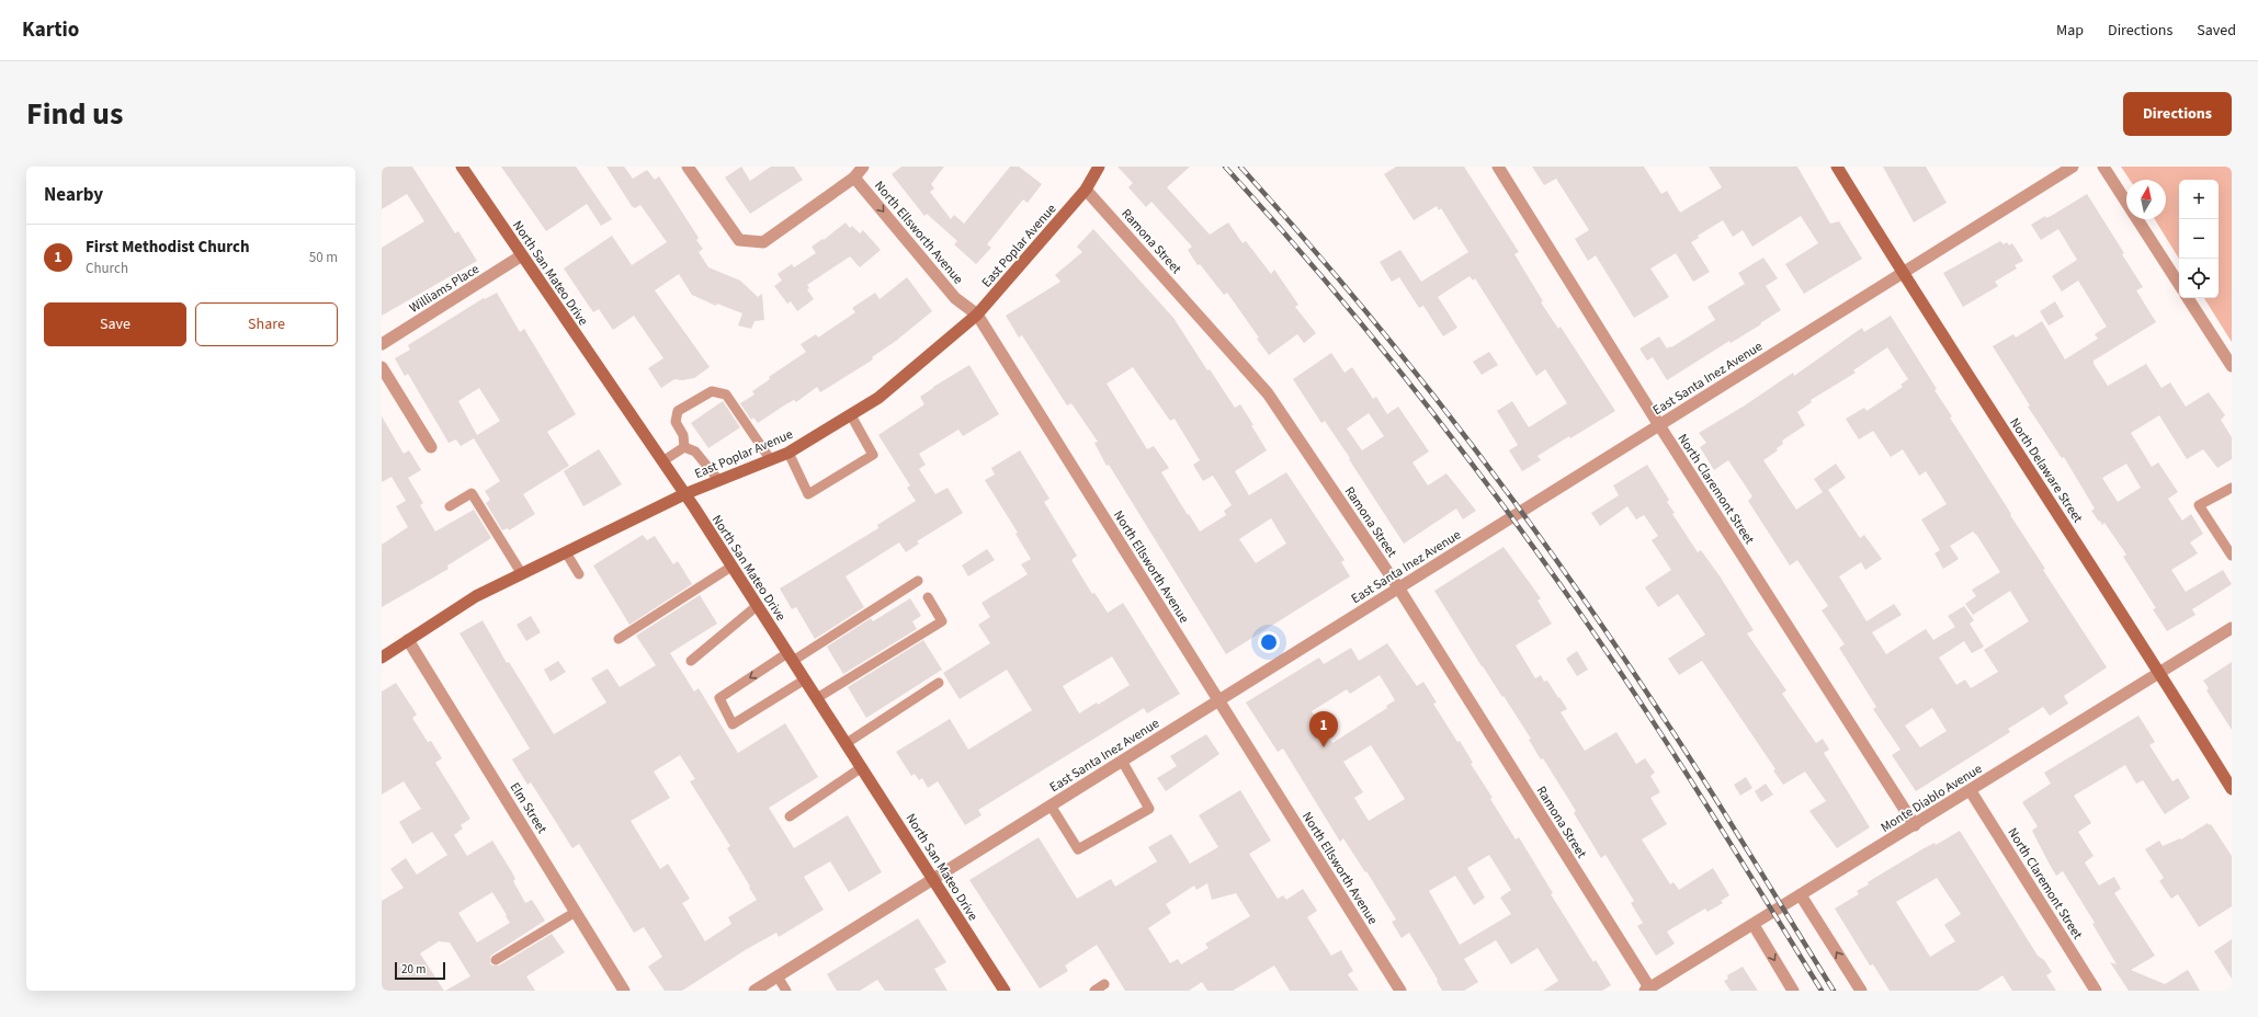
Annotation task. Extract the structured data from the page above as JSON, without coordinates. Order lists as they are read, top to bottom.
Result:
{
  "streets": {
    "main road": ["East Poplar Avenue", "North San Mateo Drive", "North Delaware Street"],
    "street": [
      "North Ellsworth Avenue",
      "Ramona Street",
      "Williams Place",
      "East Santa Inez Avenue",
      "North Claremont Street",
      "Monte Diablo Avenue",
      "Elm Street"
    ]
  },
  "crossings": [
    ["North Ellsworth Avenue", "East Poplar Avenue"],
    ["North Ellsworth Avenue", "East Santa Inez Avenue"],
    ["Ramona Street", "East Poplar Avenue"],
    ["Ramona Street", "East Santa Inez Avenue"],
    ["Ramona Street", "Monte Diablo Avenue"],
    ["East Poplar Avenue", "North San Mateo Drive"],
    ["East Poplar Avenue", "Elm Street"],
    ["North San Mateo Drive", "Williams Place"],
    ["North San Mateo Drive", "East Santa Inez Avenue"],
    ["East Santa Inez Avenue", "North Delaware Street"],
    ["East Santa Inez Avenue", "North Claremont Street"],
    ["North Delaware Street", "Monte Diablo Avenue"],
    ["North Claremont Street", "Monte Diablo Avenue"]
  ],
  "scale_bar": "20 m",
  "north": "top",
  "page": {
    "header": "Kartio",
    "nav": ["Map", "Directions", "Saved"],
    "title": "Find us",
    "buttons": [
      "Directions",
      ["Save", "Share"]
    ],
    "heading": "Nearby",
    "map_buttons": ["+", "−"],
    "list": [
      {
        "mark": "1",
        "name": "First Methodist Church",
        "note": "Church",
        "value": "50 m"
      }
    ],
    "pins": "1",
    "scale": "20 m"
  }
}
